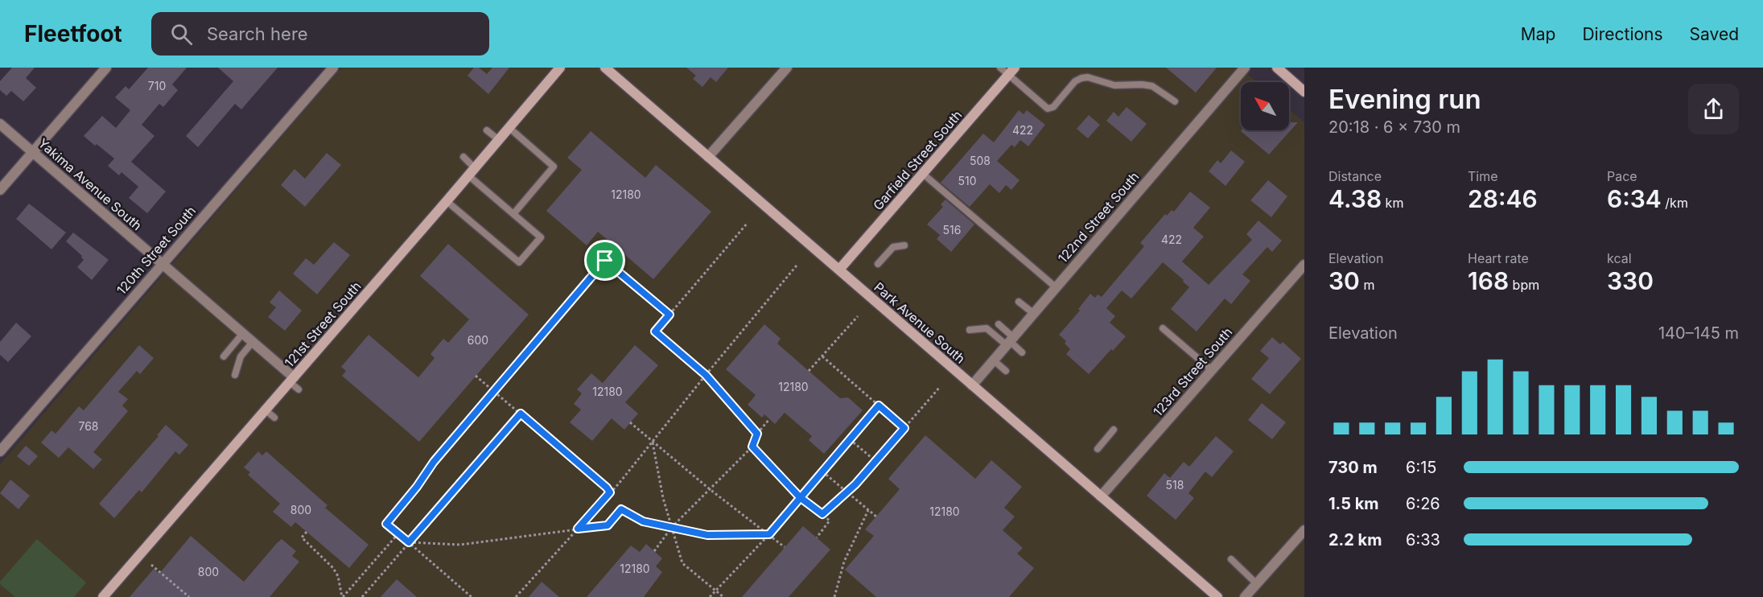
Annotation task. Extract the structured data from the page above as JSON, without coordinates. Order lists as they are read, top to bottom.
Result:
{
  "streets": {
    "street": [
      "Garfield Street South",
      "Yakima Avenue South",
      "122nd Street South",
      "120th Street South",
      "Park Avenue South",
      "121st Street South",
      "123rd Street South"
    ]
  },
  "crossings": [
    ["Garfield Street South", "Park Avenue South"],
    ["Yakima Avenue South", "120th Street South"],
    ["Yakima Avenue South", "121st Street South"],
    ["122nd Street South", "Park Avenue South"],
    ["Park Avenue South", "123rd Street South"]
  ],
  "house_numbers": [
    "710",
    "422",
    "508",
    "510",
    "12180",
    "516",
    "422",
    "600",
    "12180",
    "12180",
    "768",
    "518",
    "800",
    "12180",
    "12180",
    "800"
  ],
  "north": "top left",
  "page": {
    "header": "Fleetfoot",
    "search": "Search here",
    "nav": ["Map", "Directions", "Saved"],
    "heading": ["Evening run", "20:18 · 6 × 730 m"],
    "stats": [
      ["Distance", "4.38 km"],
      ["Time", "28:46"],
      ["Pace", "6:34 /km"],
      ["Elevation", "30 m"],
      ["Heart rate", "168 bpm"],
      ["kcal", "330"]
    ],
    "chart": ["Elevation", "140–145 m"],
    "list": [
      {
        "name": "730 m",
        "note": "6:15"
      },
      {
        "name": "1.5 km",
        "note": "6:26"
      },
      {
        "name": "2.2 km",
        "note": "6:33"
      }
    ]
  }
}
